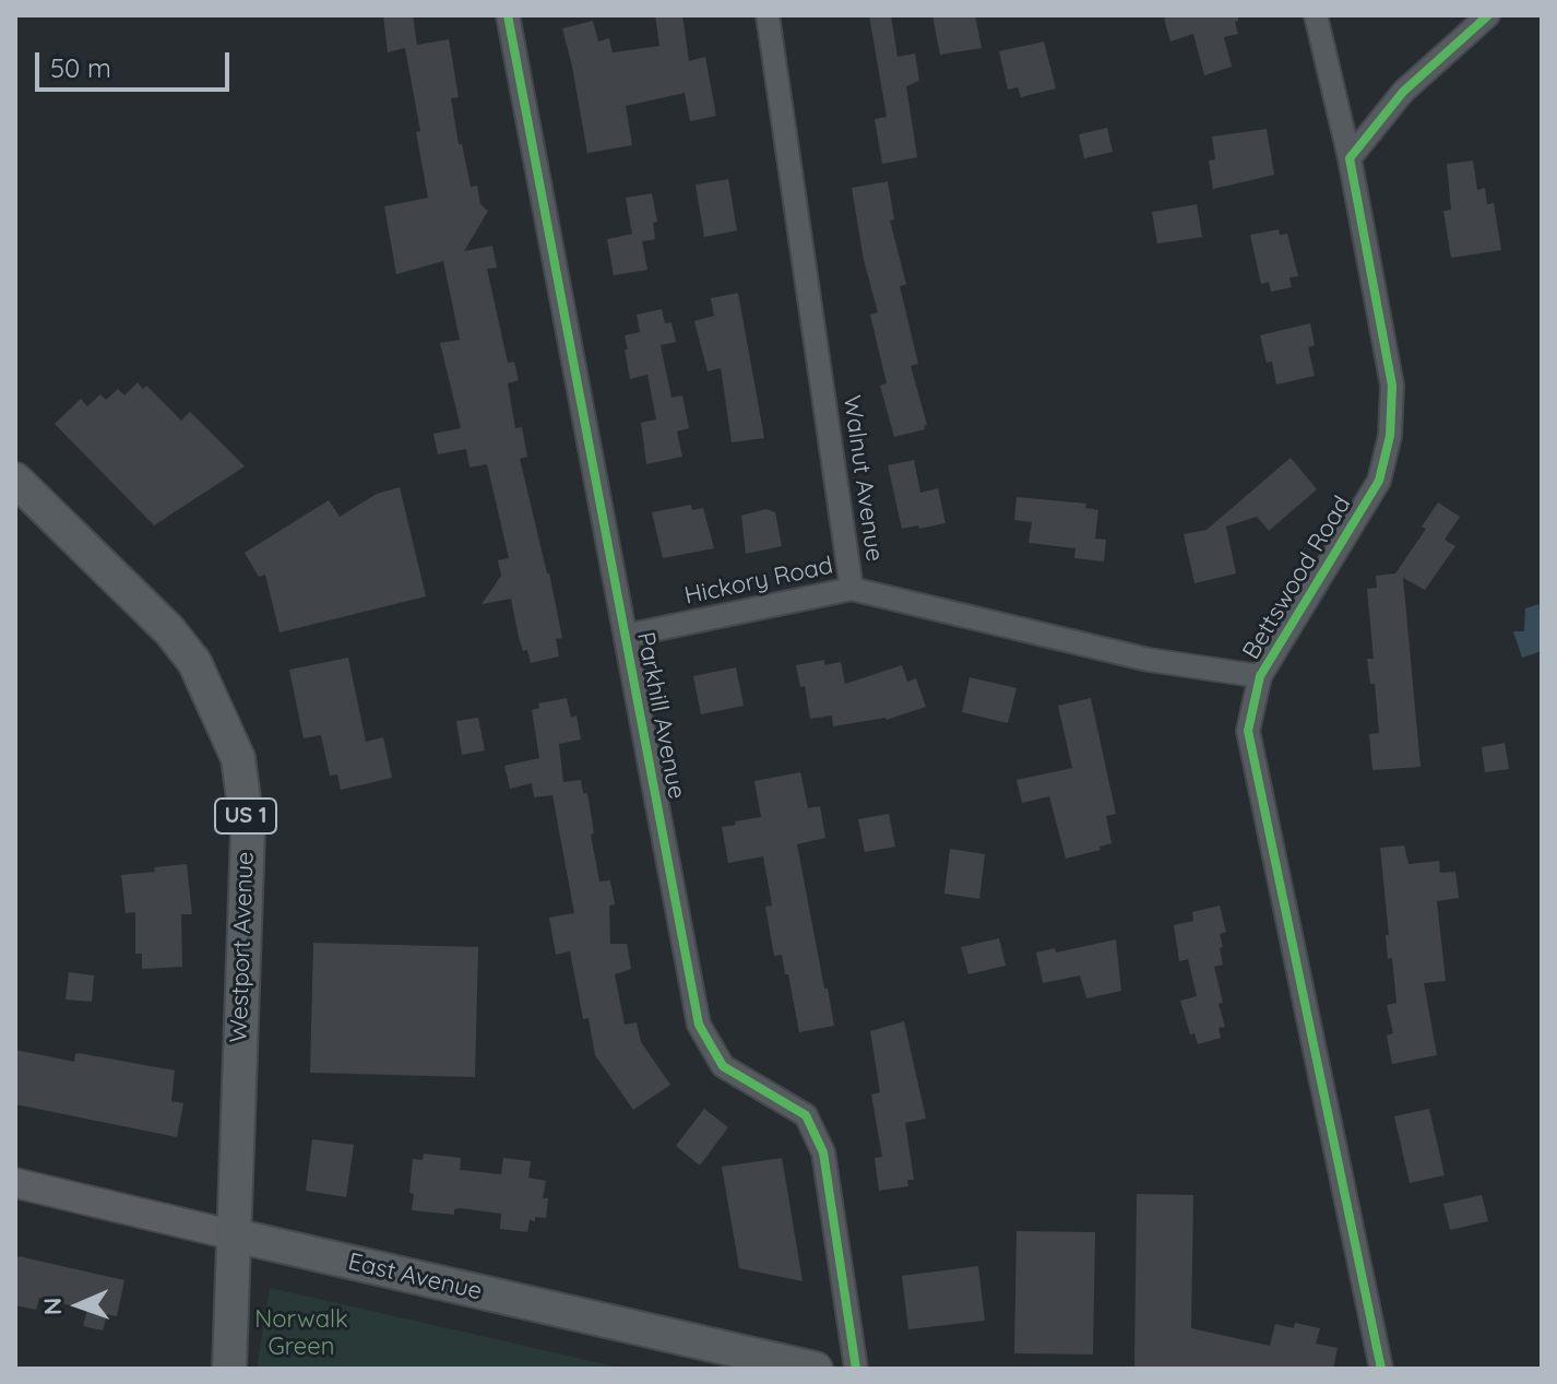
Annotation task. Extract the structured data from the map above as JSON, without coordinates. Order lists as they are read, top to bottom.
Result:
{
  "streets": {
    "main road": ["US 1", "Westport Avenue", "East Avenue"],
    "street": [
      "Walnut Avenue",
      "Bettswood Road",
      "Hickory Road",
      "Parkhill Avenue"
    ]
  },
  "crossings": [
    ["Walnut Avenue", "Bettswood Road"],
    ["Walnut Avenue", "Hickory Road"],
    ["Hickory Road", "Parkhill Avenue"],
    ["US 1", "Westport Avenue"],
    ["US 1", "East Avenue"],
    ["Westport Avenue", "East Avenue"]
  ],
  "parks": ["Norwalk Green"],
  "scale_bar": "50 m",
  "north": "left"
}
